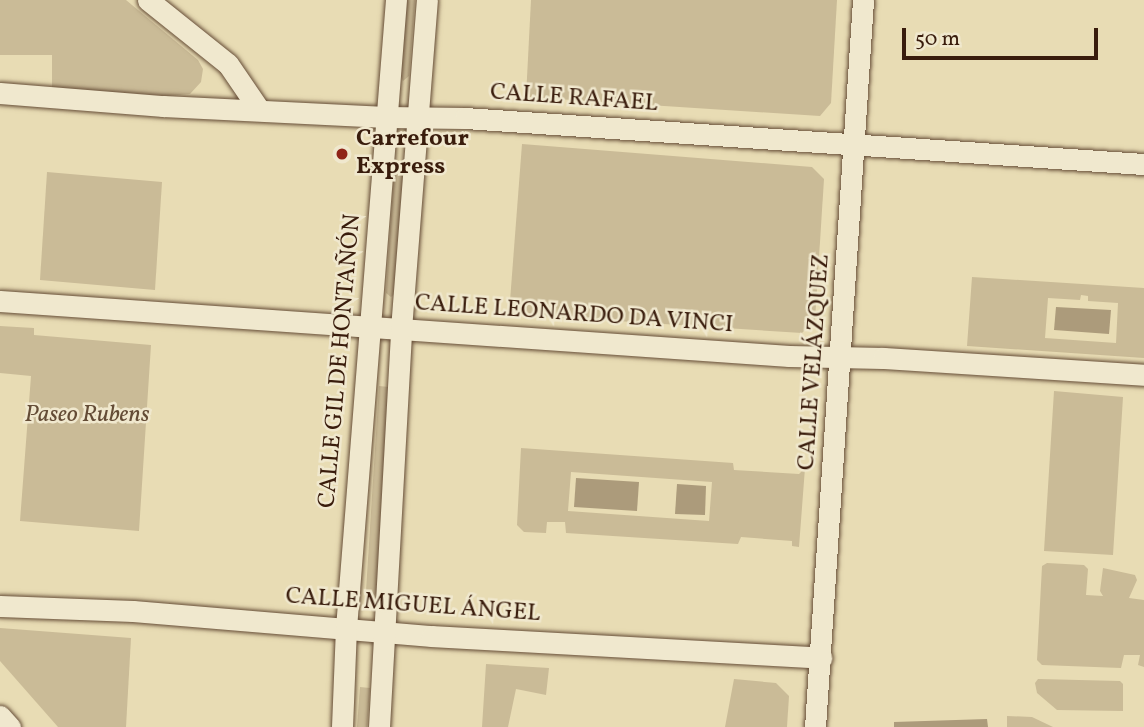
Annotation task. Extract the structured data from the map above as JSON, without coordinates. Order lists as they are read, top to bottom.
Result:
{
  "streets": {
    "street": [
      "CALLE RAFAEL",
      "CALLE LEONARDO DA VINCI",
      "CALLE GIL DE HONTAÑÓN",
      "CALLE VELÁZQUEZ",
      "CALLE MIGUEL ÁNGEL"
    ]
  },
  "crossings": [
    ["CALLE RAFAEL", "CALLE GIL DE HONTAÑÓN"],
    ["CALLE RAFAEL", "CALLE VELÁZQUEZ"],
    ["CALLE LEONARDO DA VINCI", "CALLE GIL DE HONTAÑÓN"],
    ["CALLE LEONARDO DA VINCI", "CALLE VELÁZQUEZ"],
    ["CALLE GIL DE HONTAÑÓN", "CALLE MIGUEL ÁNGEL"],
    ["CALLE VELÁZQUEZ", "CALLE MIGUEL ÁNGEL"]
  ],
  "parks": ["Paseo Rubens"],
  "places": ["Carrefour Express"],
  "scale_bar": "50 m"
}
